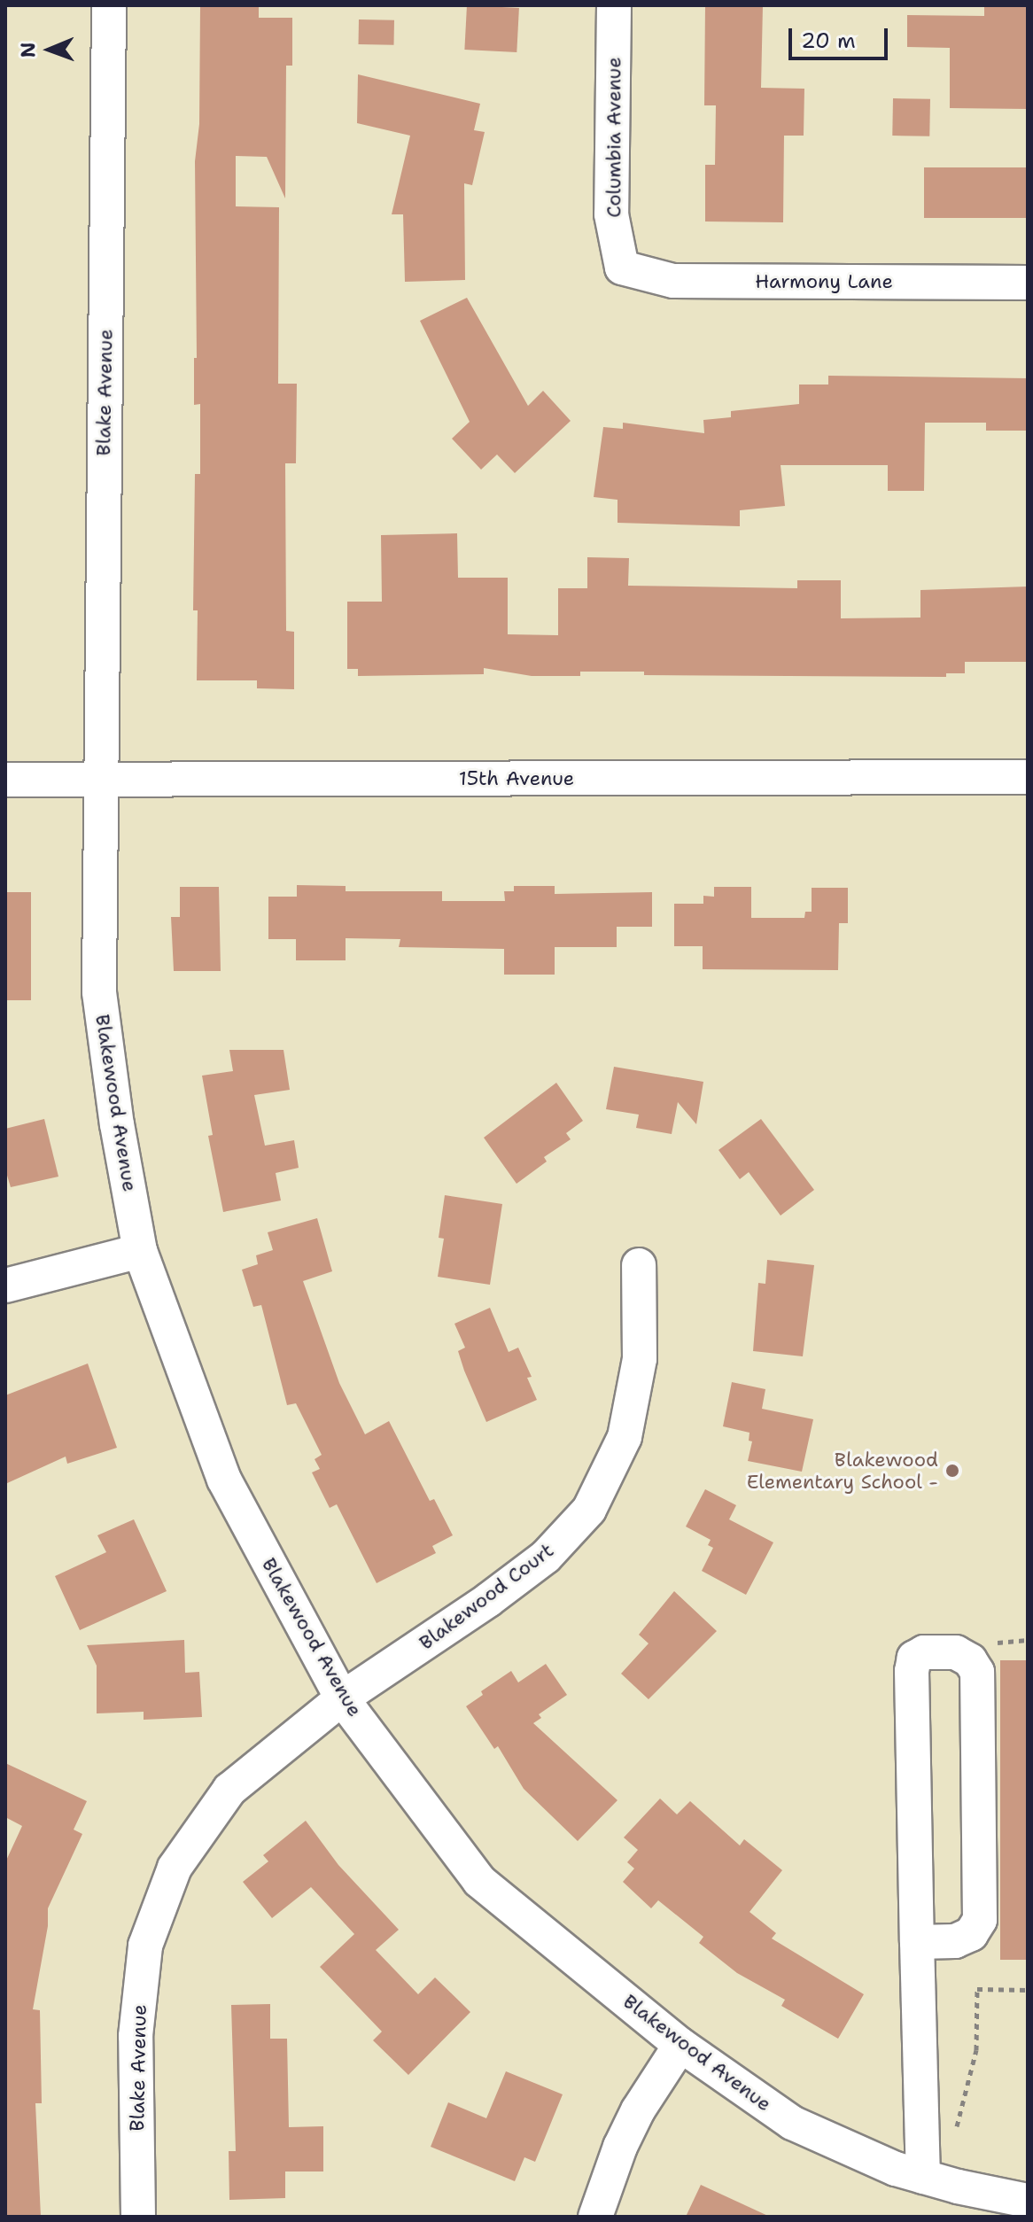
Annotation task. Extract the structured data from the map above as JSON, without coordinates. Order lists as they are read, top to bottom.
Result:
{
  "streets": {
    "street": [
      "Columbia Avenue",
      "Harmony Lane",
      "Blake Avenue",
      "15th Avenue",
      "Blakewood Avenue",
      "Blakewood Court"
    ]
  },
  "crossings": [
    ["Columbia Avenue", "Harmony Lane"],
    ["Blake Avenue", "15th Avenue"],
    ["Blake Avenue", "Blakewood Avenue"],
    ["Blake Avenue", "Blakewood Court"],
    ["15th Avenue", "Blakewood Avenue"],
    ["Blakewood Avenue", "Blakewood Court"]
  ],
  "places": ["Blakewood Elementary School -"],
  "scale_bar": "20 m",
  "north": "left"
}
